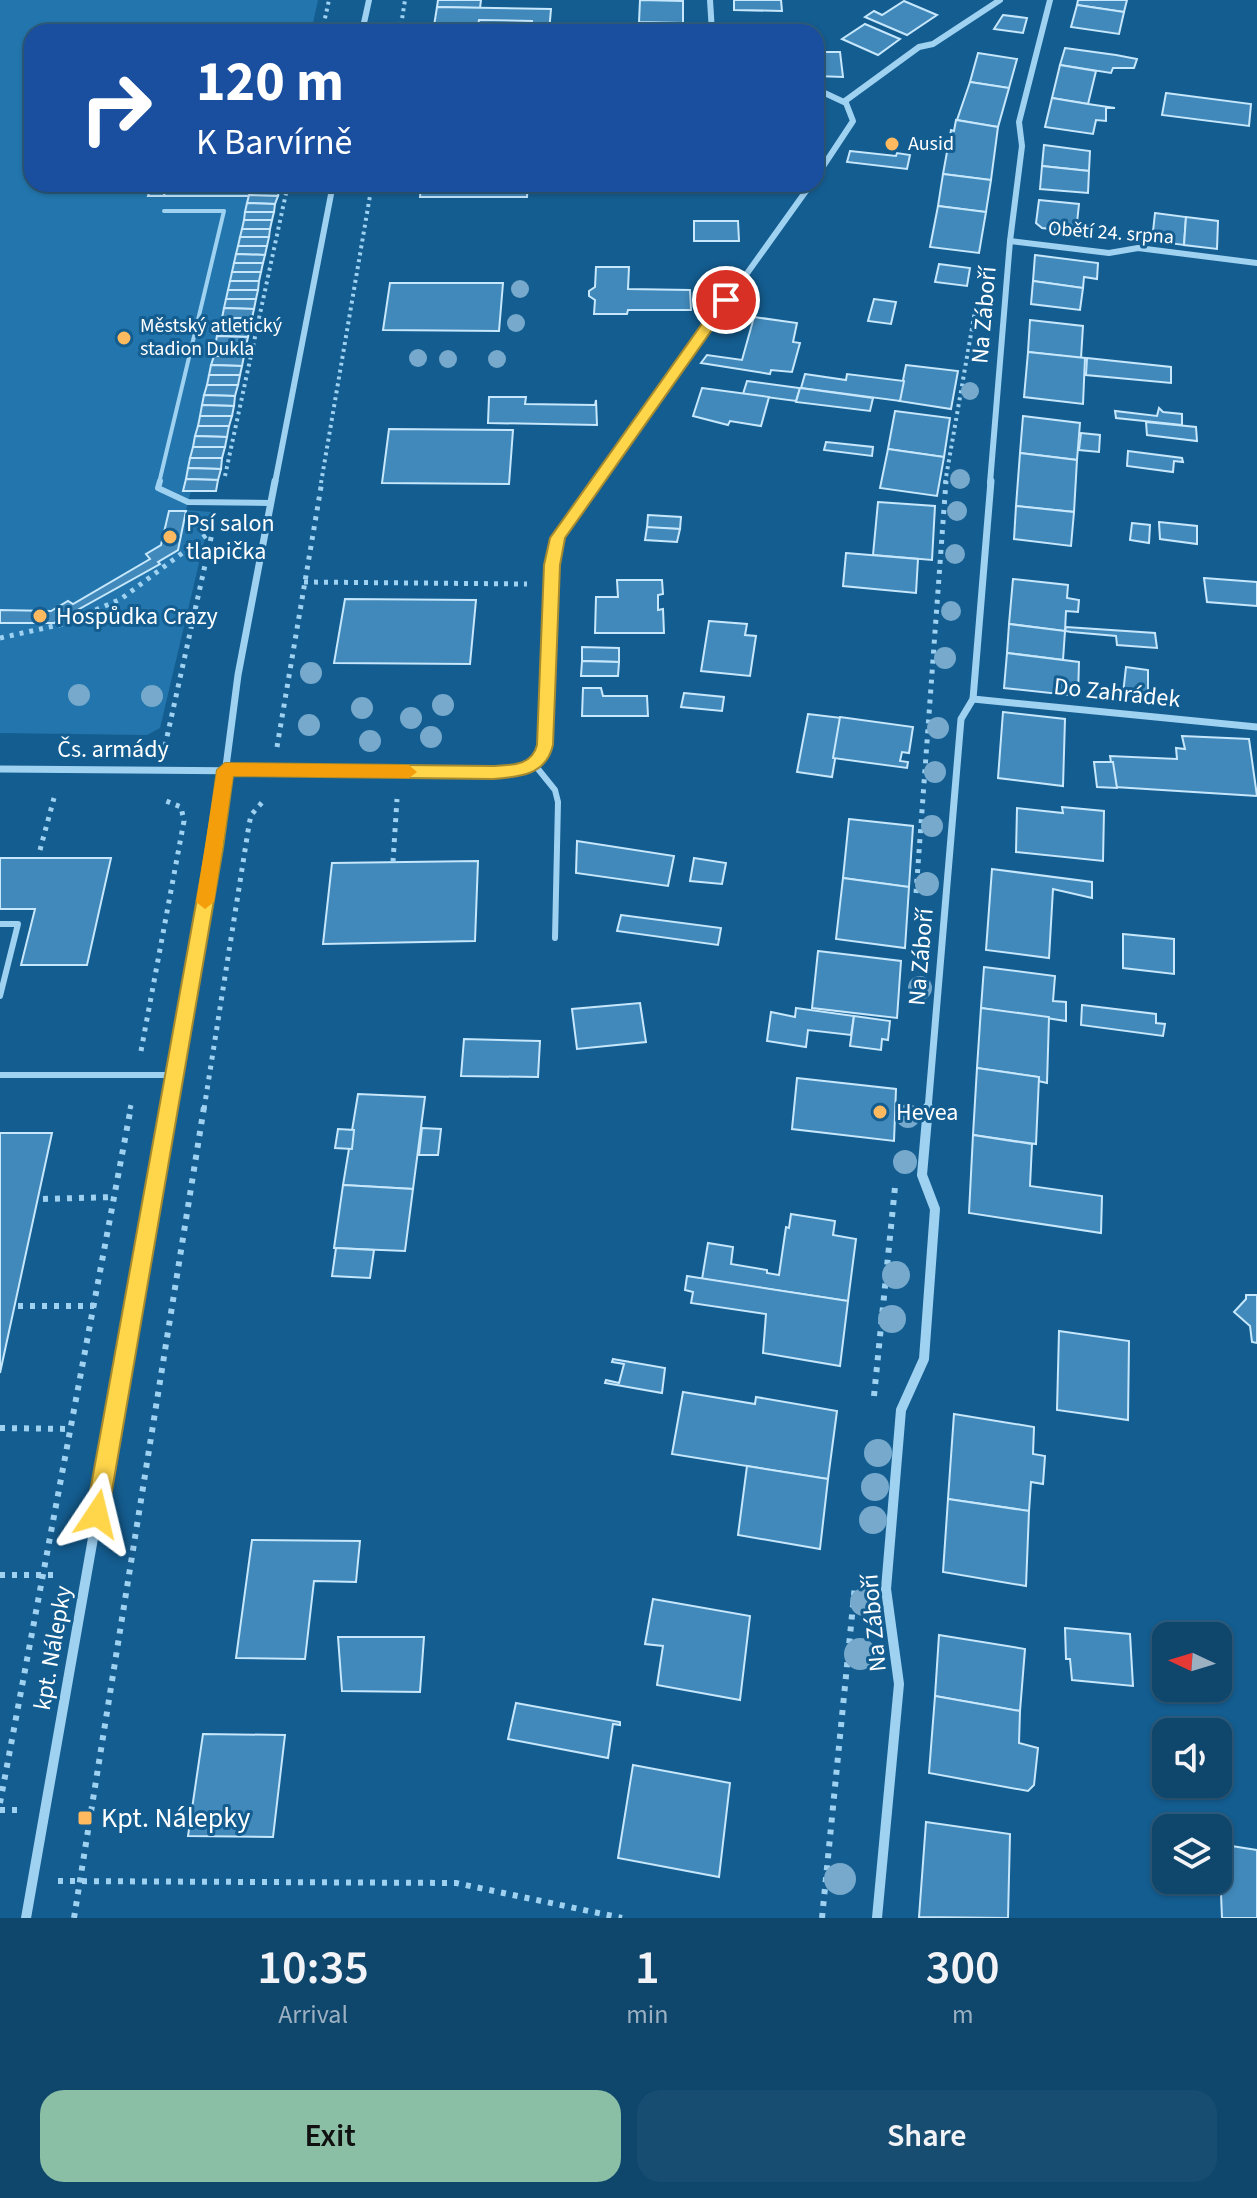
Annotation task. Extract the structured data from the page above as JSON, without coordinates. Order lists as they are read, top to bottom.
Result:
{
  "streets": {
    "street": [
      "Obětí 24. srpna",
      "Na Záboří",
      "Do Zahrádek",
      "Čs. armády",
      "kpt. Nálepky"
    ]
  },
  "crossings": [
    ["Obětí 24. srpna", "Na Záboří"],
    ["Na Záboří", "Do Zahrádek"],
    ["Čs. armády", "kpt. Nálepky"]
  ],
  "places": {
    "other": [
      "Ausid",
      "Městský atletický stadion Dukla",
      "Psí salon tlapička",
      "Hospůdka Crazy",
      "Hevea"
    ],
    "transit": ["Kpt. Nálepky"]
  },
  "north": "left",
  "page": {
    "turn": ["120 m", "K Barvírně"],
    "eta": [
      "10:35",
      "Arrival",
      "1",
      "min",
      "300",
      "m"
    ],
    "buttons": ["Exit", "Share"]
  }
}
